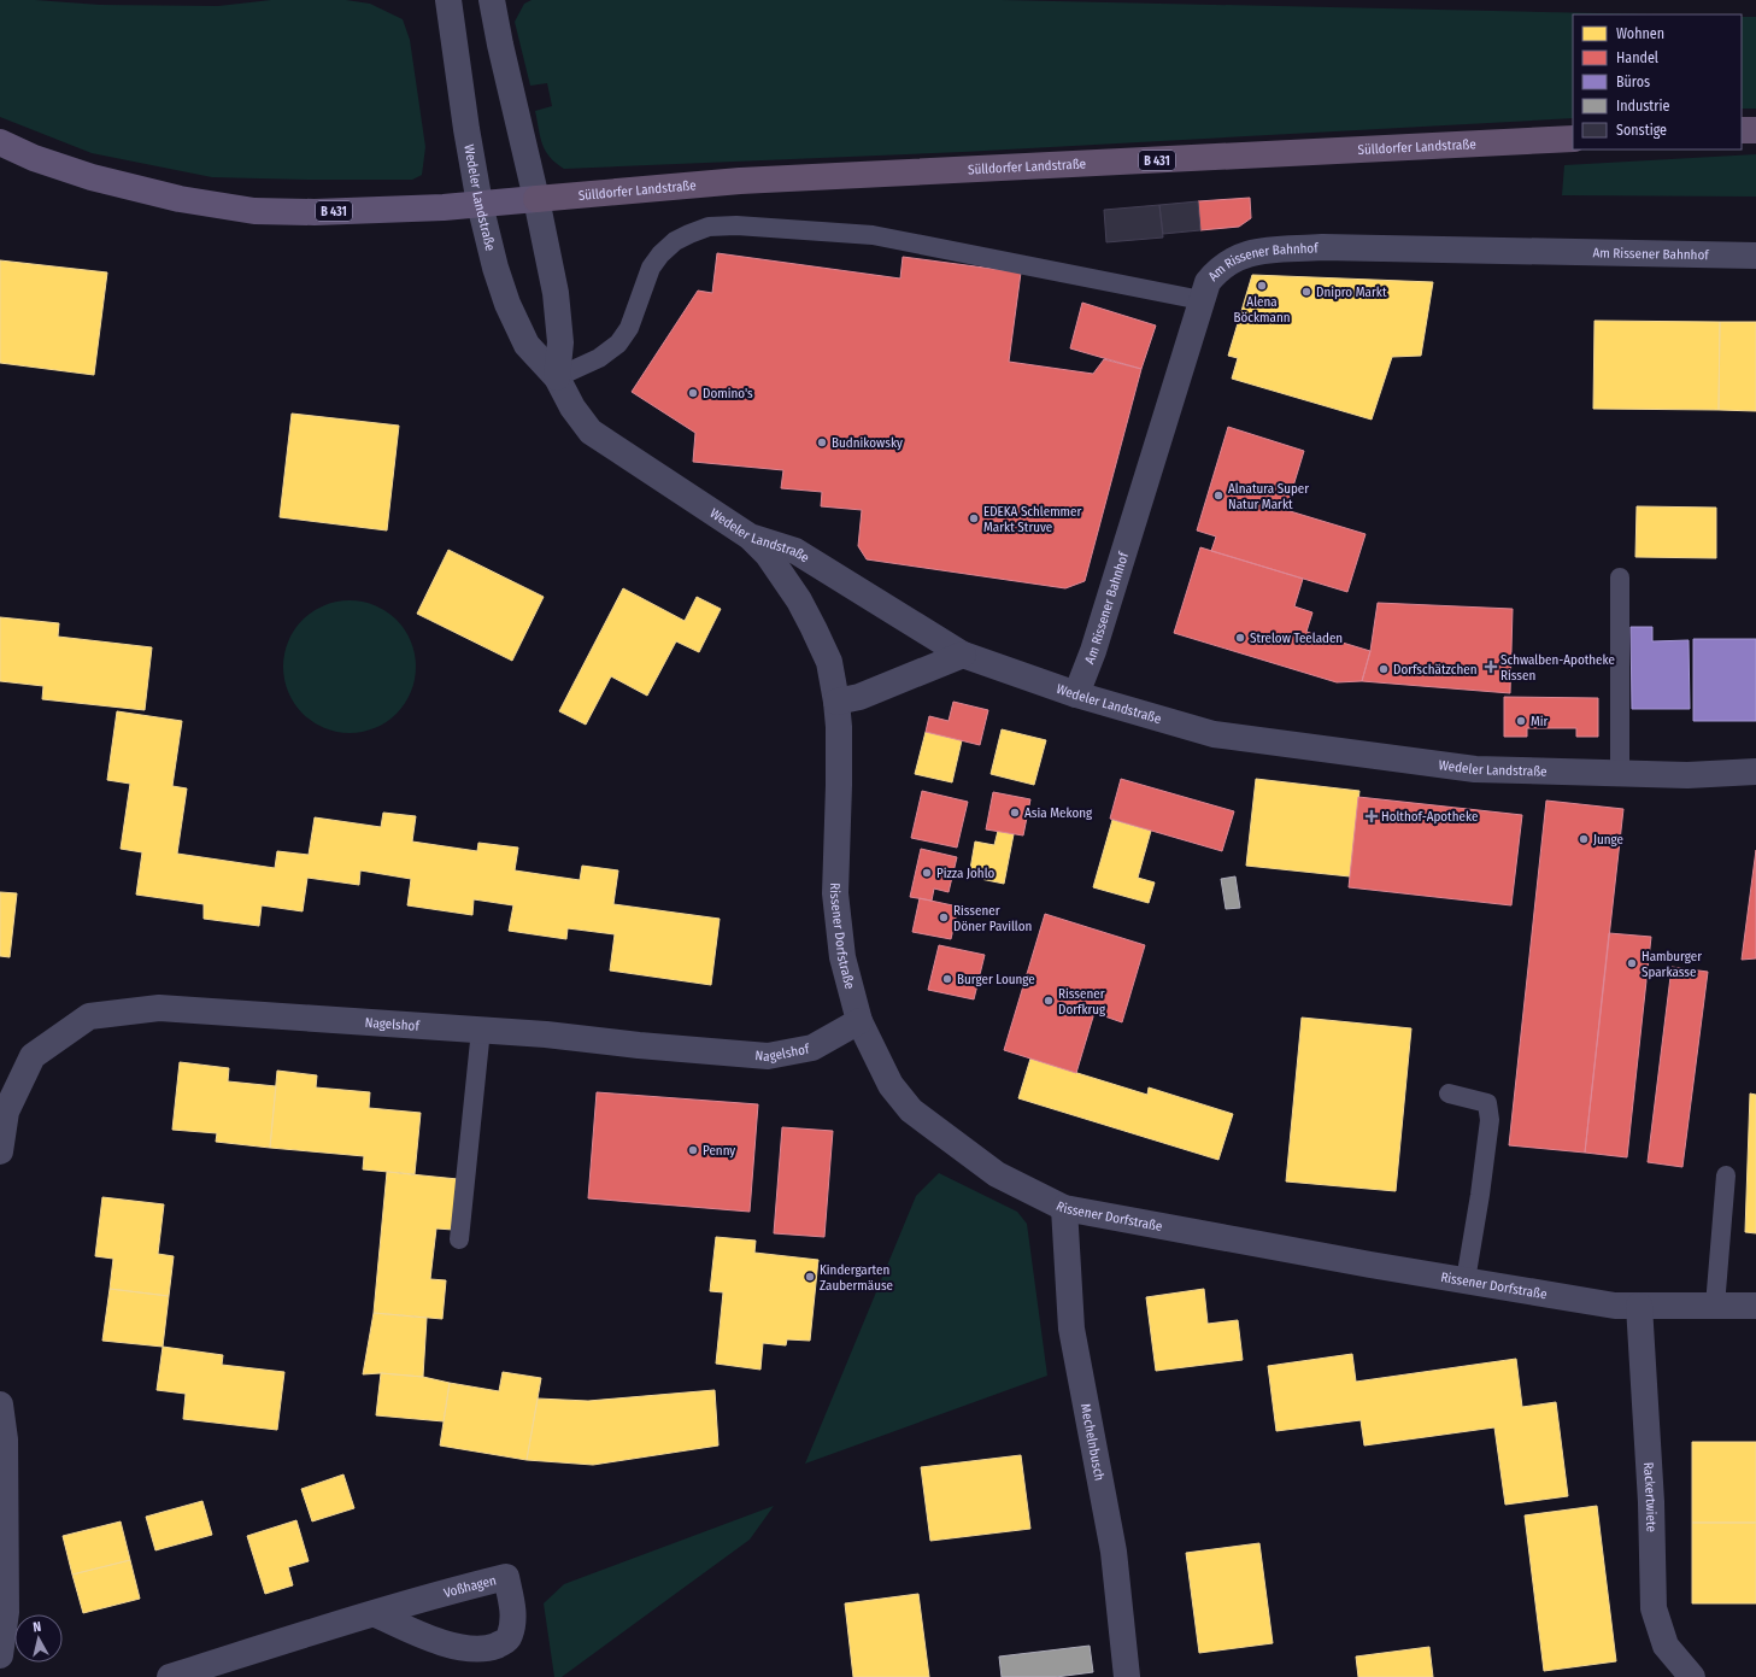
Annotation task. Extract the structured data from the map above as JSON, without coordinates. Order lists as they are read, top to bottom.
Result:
{
  "streets": {
    "highway": ["Sülldorfer Landstraße", "B 431"],
    "street": [
      "Wedeler Landstraße",
      "Am Rissener Bahnhof",
      "Rissener Dorfstraße",
      "Nagelshof",
      "Mechelnbusch",
      "Rackertwiete",
      "Voßhagen"
    ]
  },
  "crossings": [
    ["Sülldorfer Landstraße", "B 431"],
    ["Sülldorfer Landstraße", "Wedeler Landstraße"],
    ["B 431", "Wedeler Landstraße"],
    ["Wedeler Landstraße", "Am Rissener Bahnhof"],
    ["Wedeler Landstraße", "Rissener Dorfstraße"],
    ["Rissener Dorfstraße", "Nagelshof"],
    ["Rissener Dorfstraße", "Mechelnbusch"],
    ["Rissener Dorfstraße", "Rackertwiete"]
  ],
  "places": {
    "other": [
      "Alena Böckmann",
      "Dnipro Markt",
      "Domino's",
      "Budnikowsky",
      "Alnatura Super Natur Markt",
      "EDEKA Schlemmer Markt Struve",
      "Strelow Teeladen",
      "Dorfschätzchen",
      "Mir",
      "Asia Mekong",
      "Junge",
      "Pizza Johlo",
      "Rissener Döner Pavillon",
      "Hamburger Sparkasse",
      "Burger Lounge",
      "Rissener Dorfkrug",
      "Penny",
      "Kindergarten Zaubermäuse"
    ],
    "health": ["Schwalben-Apotheke Rissen", "Holthof-Apotheke"]
  },
  "legend": [
    "Wohnen",
    "Handel",
    "Büros",
    "Industrie",
    "Sonstige"
  ],
  "north": "top"
}
